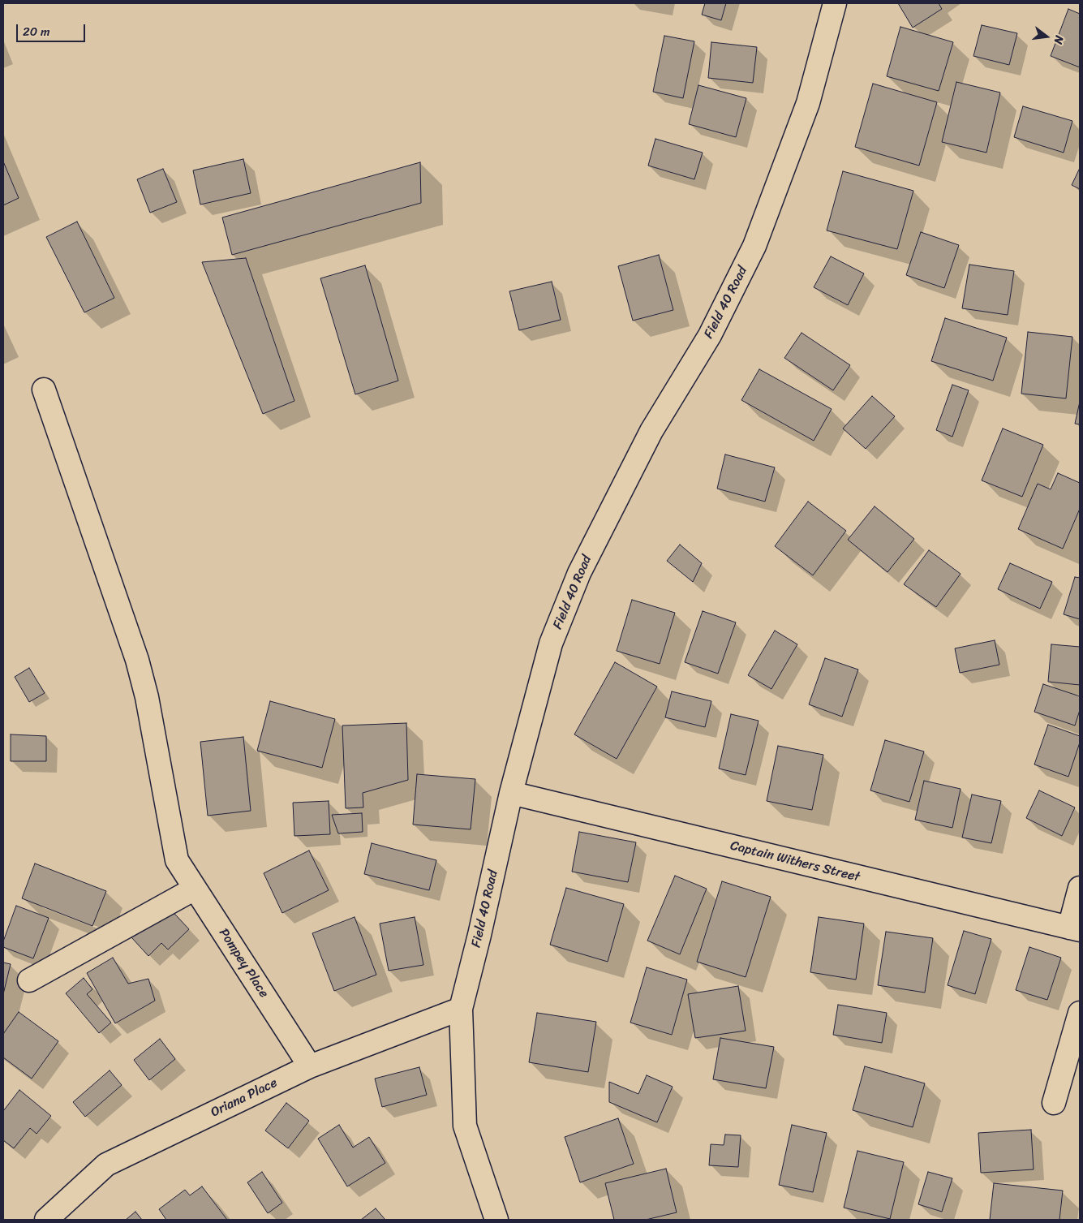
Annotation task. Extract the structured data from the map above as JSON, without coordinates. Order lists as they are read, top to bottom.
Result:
{
  "streets": {
    "street": [
      "Field 40 Road",
      "Captain Withers Street",
      "Pompey Place",
      "Oriana Place"
    ]
  },
  "crossings": [
    ["Field 40 Road", "Captain Withers Street"],
    ["Field 40 Road", "Oriana Place"],
    ["Pompey Place", "Oriana Place"]
  ],
  "scale_bar": "20 m",
  "north": "right"
}
